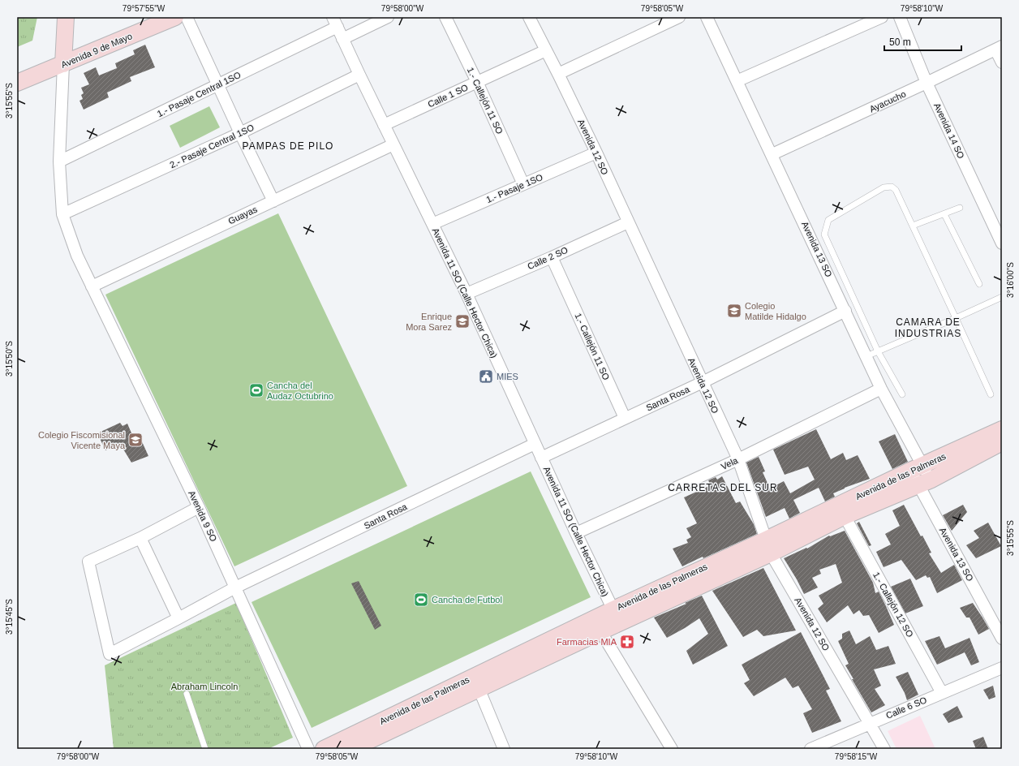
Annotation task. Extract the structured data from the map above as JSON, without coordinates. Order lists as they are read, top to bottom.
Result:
{
  "streets": {
    "street": [
      "Avenida 9 de Mayo",
      "1.- Pasaje Central 1SO",
      "Calle 1 SO",
      "1.- Callejón 11 SO",
      "Ayacucho",
      "Avenida 14 SO",
      "2.- Pasaje Central 1SO",
      "Avenida 12 SO",
      "1.- Pasaje 1SO",
      "Guayas",
      "Avenida 13 SO",
      "Calle 2 SO",
      "Avenida 11 SO (Calle Hector Chica)",
      "Santa Rosa",
      "Vela",
      "Avenida de las Palmeras",
      "Avenida 9 SO",
      "1.- Callejón 12 SO",
      "Calle 6 SO"
    ]
  },
  "crossings": [
    ["Avenida 9 de Mayo", "Avenida 9 SO"],
    ["1.- Pasaje Central 1SO", "Avenida 11 SO (Calle Hector Chica)"],
    ["1.- Pasaje Central 1SO", "Avenida 9 SO"],
    ["Calle 1 SO", "1.- Callejón 11 SO"],
    ["Calle 1 SO", "Avenida 12 SO"],
    ["Calle 1 SO", "Avenida 11 SO (Calle Hector Chica)"],
    ["1.- Callejón 11 SO", "1.- Pasaje 1SO"],
    ["1.- Callejón 11 SO", "Calle 2 SO"],
    ["1.- Callejón 11 SO", "Santa Rosa"],
    ["Ayacucho", "Avenida 14 SO"],
    ["Ayacucho", "Avenida 13 SO"],
    ["2.- Pasaje Central 1SO", "Avenida 11 SO (Calle Hector Chica)"],
    ["2.- Pasaje Central 1SO", "Avenida 9 SO"],
    ["Avenida 12 SO", "1.- Pasaje 1SO"],
    ["Avenida 12 SO", "Calle 2 SO"],
    ["Avenida 12 SO", "Santa Rosa"],
    ["Avenida 12 SO", "Vela"],
    ["Avenida 12 SO", "Avenida de las Palmeras"],
    ["Avenida 12 SO", "Calle 6 SO"],
    ["1.- Pasaje 1SO", "Avenida 11 SO (Calle Hector Chica)"],
    ["Guayas", "Avenida 11 SO (Calle Hector Chica)"],
    ["Guayas", "Avenida 9 SO"],
    ["Avenida 13 SO", "Santa Rosa"],
    ["Avenida 13 SO", "Vela"],
    ["Avenida 13 SO", "Avenida de las Palmeras"],
    ["Calle 2 SO", "Avenida 11 SO (Calle Hector Chica)"],
    ["Avenida 11 SO (Calle Hector Chica)", "Santa Rosa"],
    ["Avenida 11 SO (Calle Hector Chica)", "Vela"],
    ["Avenida 11 SO (Calle Hector Chica)", "Avenida de las Palmeras"],
    ["Santa Rosa", "Avenida 9 SO"],
    ["Avenida de las Palmeras", "1.- Callejón 12 SO"],
    ["1.- Callejón 12 SO", "Calle 6 SO"]
  ],
  "districts": ["PAMPAS DE PILO", "CAMARA DE INDUSTRIAS", "CARRETAS DEL SUR"],
  "parks": ["Abraham Lincoln"],
  "places": {
    "school or university": ["Colegio Matilde Hidalgo", "Enrique Mora Sarez", "Colegio Fiscomisional Vicente Maya"],
    "public building": ["MIES"],
    "sports": ["Cancha del Audaz Octubrino", "Cancha de Futbol"],
    "pharmacy": ["Farmacias MIA"]
  },
  "scale_bar": "50 m",
  "coordinates": [
    "79°57'55\"W",
    "79°58'00\"W",
    "79°58'05\"W",
    "79°58'10\"W",
    "3°15'55\"S",
    "3°16'00\"S",
    "3°15'50\"S",
    "3°15'45\"S",
    "79°58'15\"W"
  ]
}
